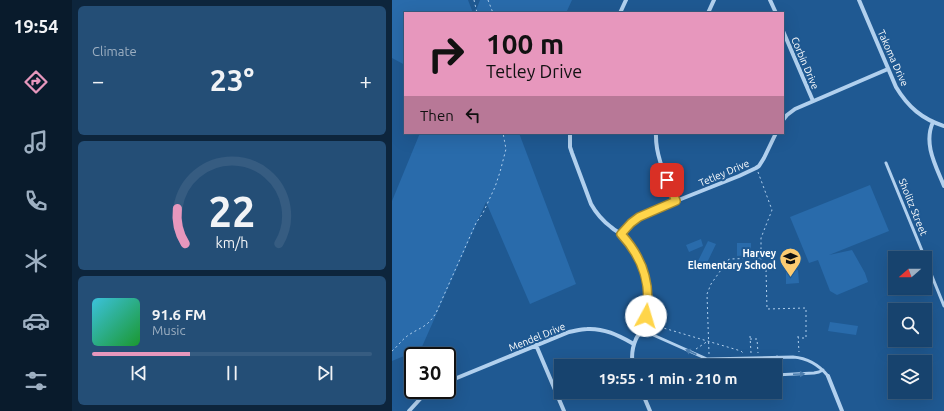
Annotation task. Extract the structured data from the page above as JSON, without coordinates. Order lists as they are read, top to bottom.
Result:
{
  "streets": {
    "street": [
      "Takoma Drive",
      "Corbin Drive",
      "Tetley Drive",
      "Mendel Drive"
    ],
    "lane": ["Sholitz Street"]
  },
  "places": {
    "school or university": ["Harvey Elementary School"]
  },
  "north": "left",
  "page": {
    "tabs": "19:54",
    "tile": "Climate",
    "turn": ["100 m", "Tetley Drive"],
    "heat": ["−", "23°", "+"],
    "then": "Then",
    "song": ["91.6 FM", "Music"],
    "limit": "30",
    "trip": "19:55 · 1 min · 210 m",
    "gauge": ["22", "km/h"]
  }
}
